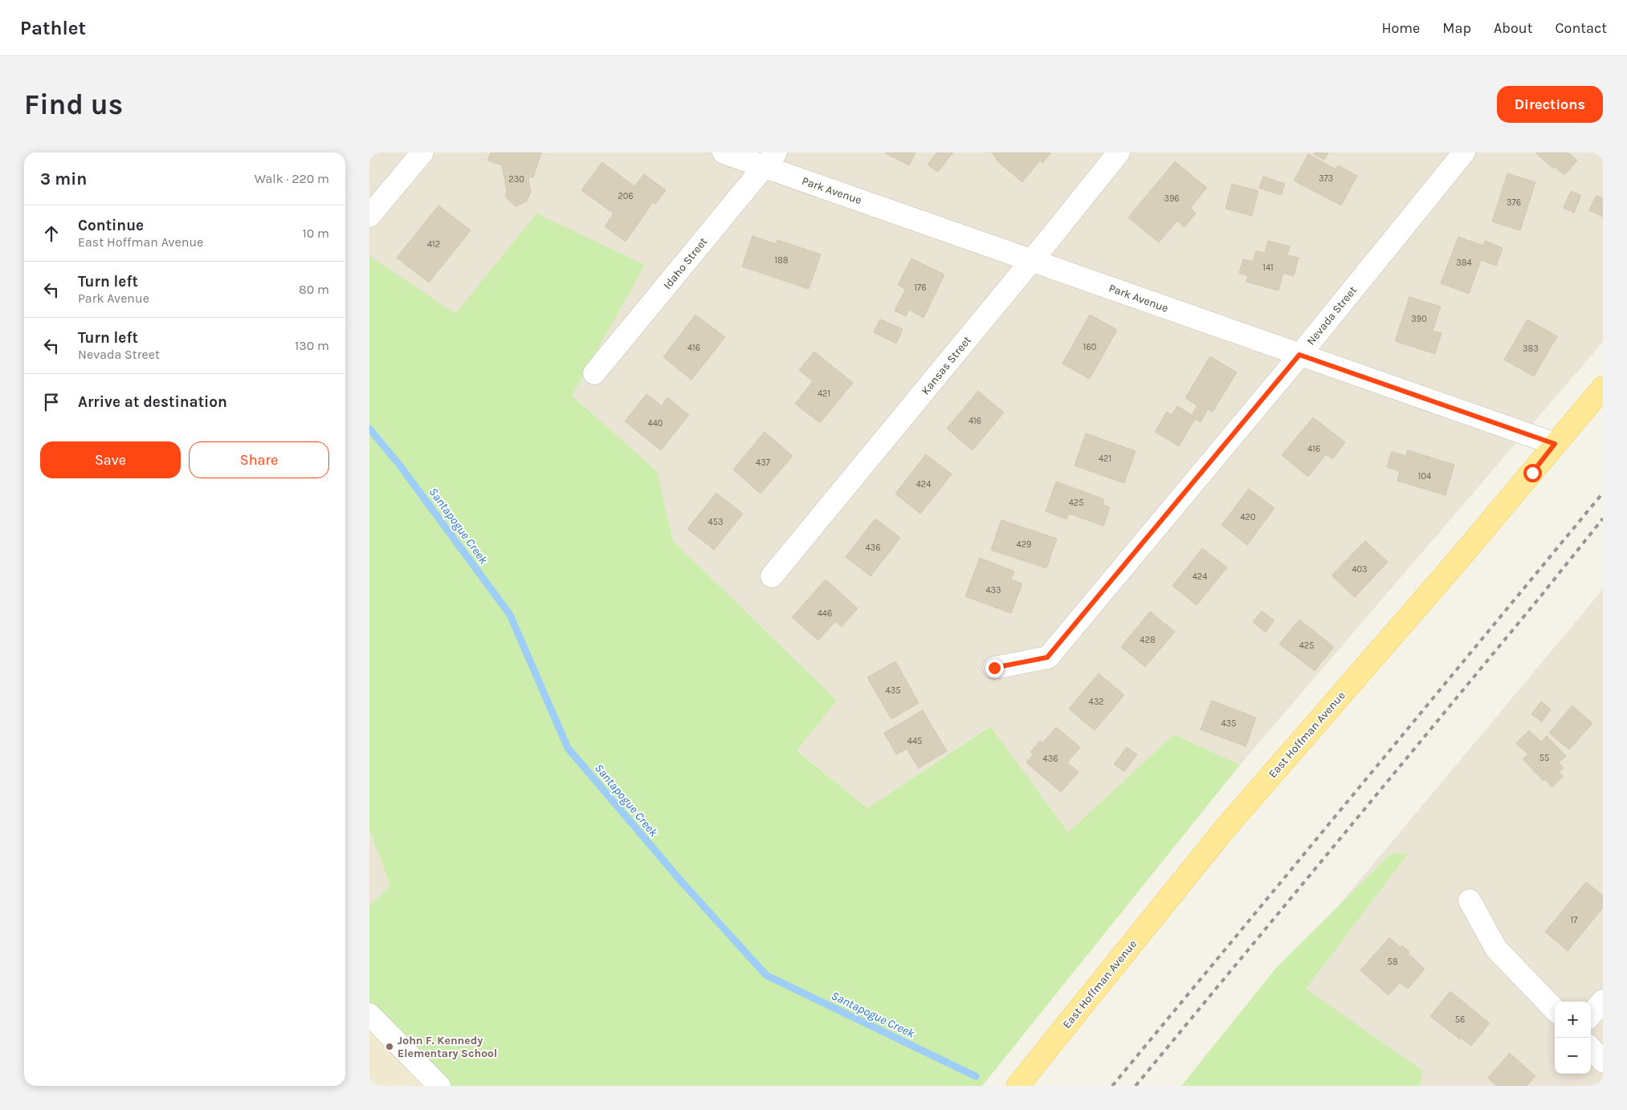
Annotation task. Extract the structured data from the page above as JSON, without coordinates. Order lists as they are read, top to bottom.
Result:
{
  "streets": {
    "main road": ["East Hoffman Avenue"],
    "street": [
      "Park Avenue",
      "Idaho Street",
      "Nevada Street",
      "Kansas Street"
    ]
  },
  "crossings": [
    ["Park Avenue", "Idaho Street"],
    ["Park Avenue", "Nevada Street"],
    ["Park Avenue", "Kansas Street"],
    ["Park Avenue", "East Hoffman Avenue"]
  ],
  "water": ["Santapogue Creek"],
  "places": ["John F. Kennedy Elementary School"],
  "house_numbers": [
    "373",
    "230",
    "206",
    "396",
    "376",
    "412",
    "188",
    "384",
    "141",
    "176",
    "390",
    "160",
    "416",
    "383",
    "421",
    "416",
    "440",
    "416",
    "421",
    "437",
    "104",
    "424",
    "425",
    "420",
    "453",
    "429",
    "436",
    "403",
    "424",
    "433",
    "446",
    "428",
    "425",
    "435",
    "432",
    "435",
    "445",
    "55",
    "436",
    "17",
    "58",
    "56"
  ],
  "page": {
    "header": "Pathlet",
    "nav": [
      "Home",
      "Map",
      "About",
      "Contact"
    ],
    "buttons": [
      "Directions",
      ["Save", "Share"]
    ],
    "title": "Find us",
    "heading": ["3 min", "Walk · 220 m"],
    "list": [
      ["Continue", "East Hoffman Avenue", "10 m"],
      ["Turn left", "Park Avenue", "80 m"],
      ["Turn left", "Nevada Street", "130 m"],
      "Arrive at destination"
    ],
    "map_buttons": ["+", "−"]
  }
}
